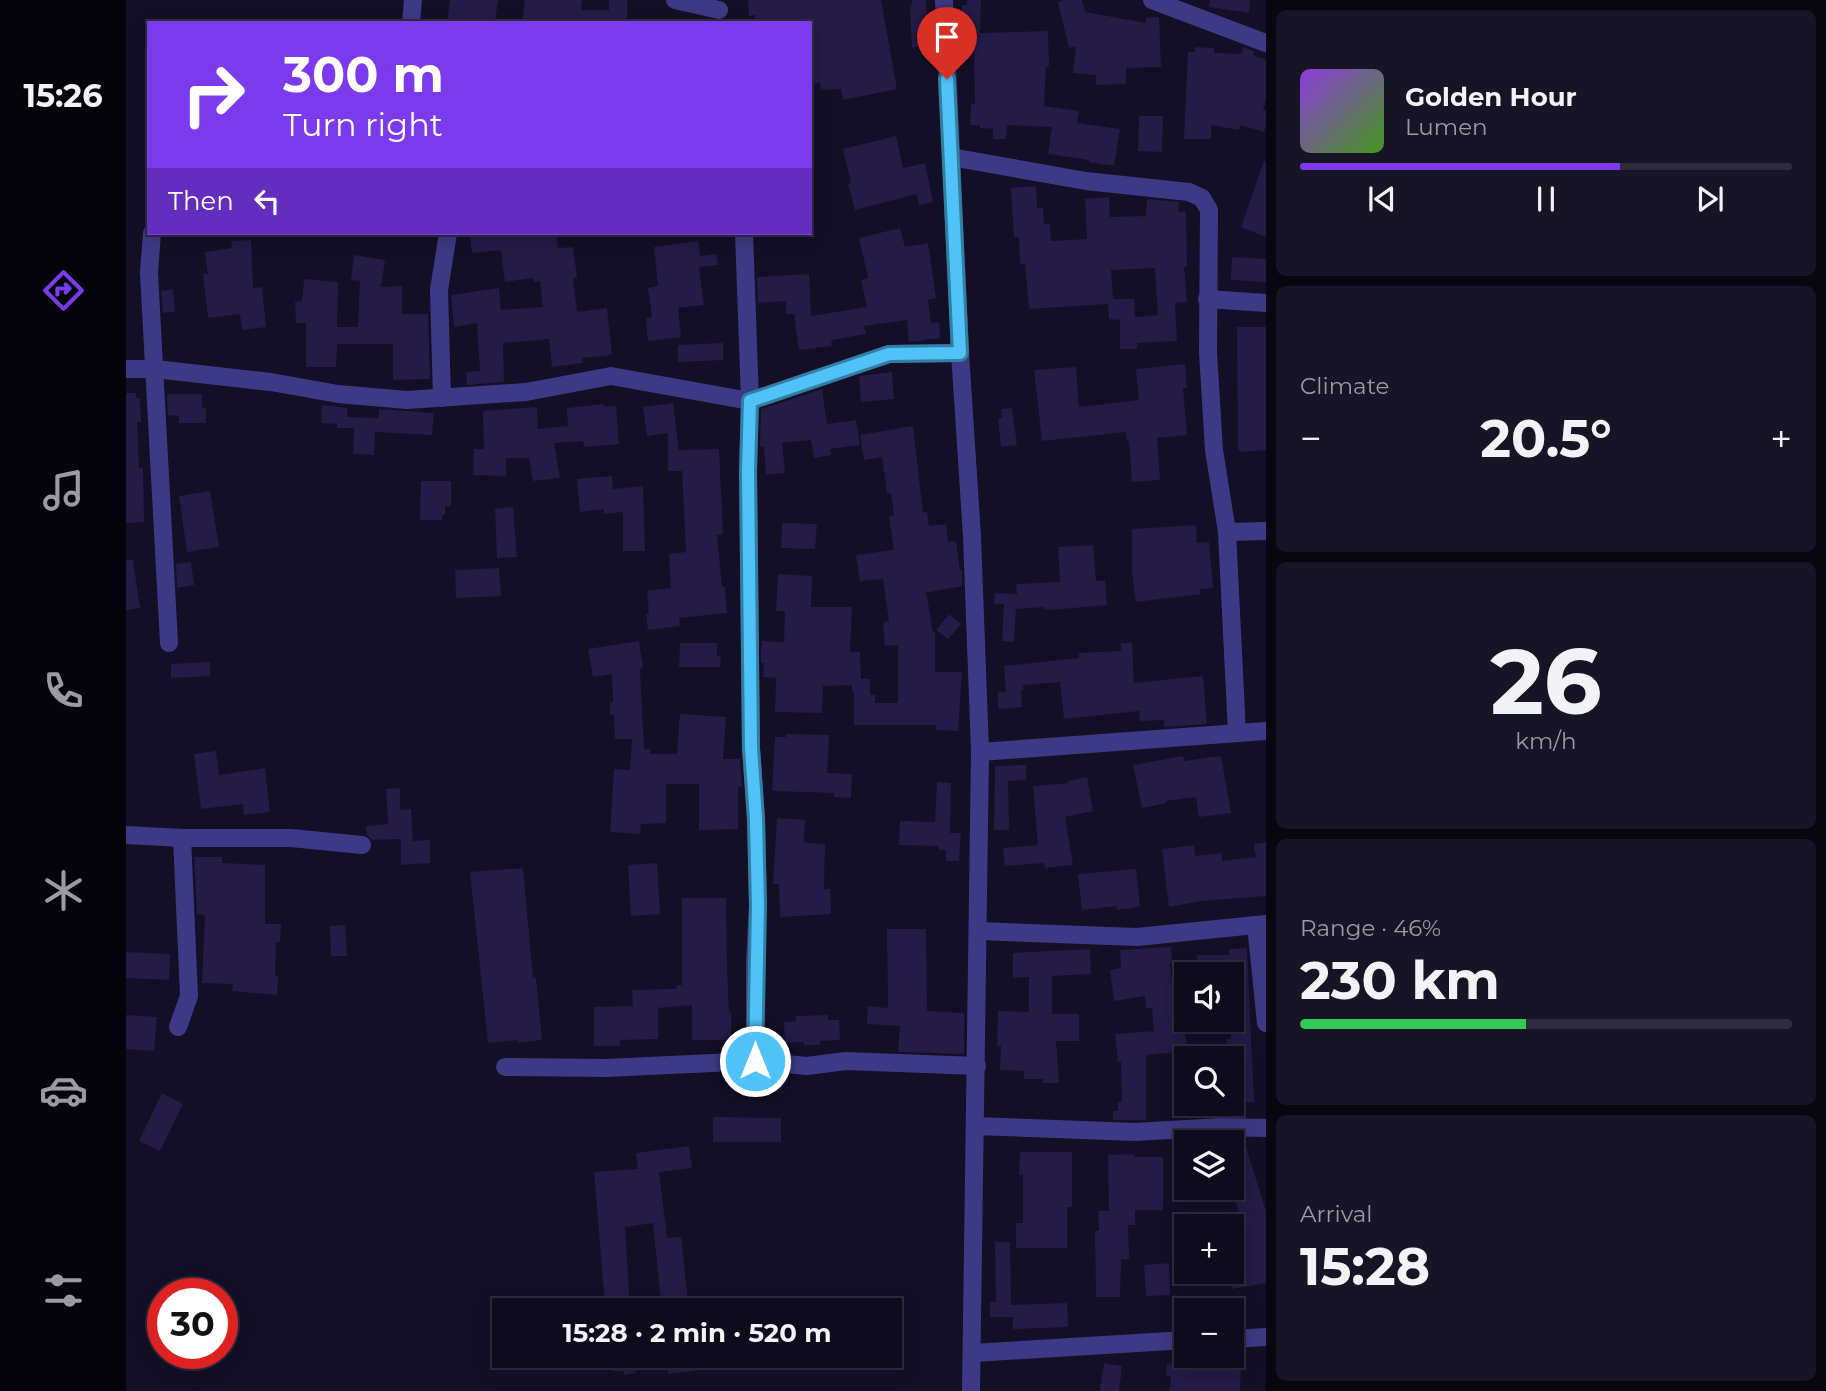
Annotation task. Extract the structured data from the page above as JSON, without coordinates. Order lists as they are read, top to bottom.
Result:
{
  "page": {
    "tabs": "15:26",
    "turn": ["300 m", "Turn right"],
    "song": ["Golden Hour", "Lumen"],
    "then": "Then",
    "tile": [
      "Climate",
      ["26", "km/h"],
      ["Range · 46%", "230 km"],
      ["Arrival", "15:28"]
    ],
    "heat": ["−", "20.5°", "+"],
    "map_buttons": ["+", "−"],
    "limit": "30",
    "trip": "15:28 · 2 min · 520 m"
  }
}
